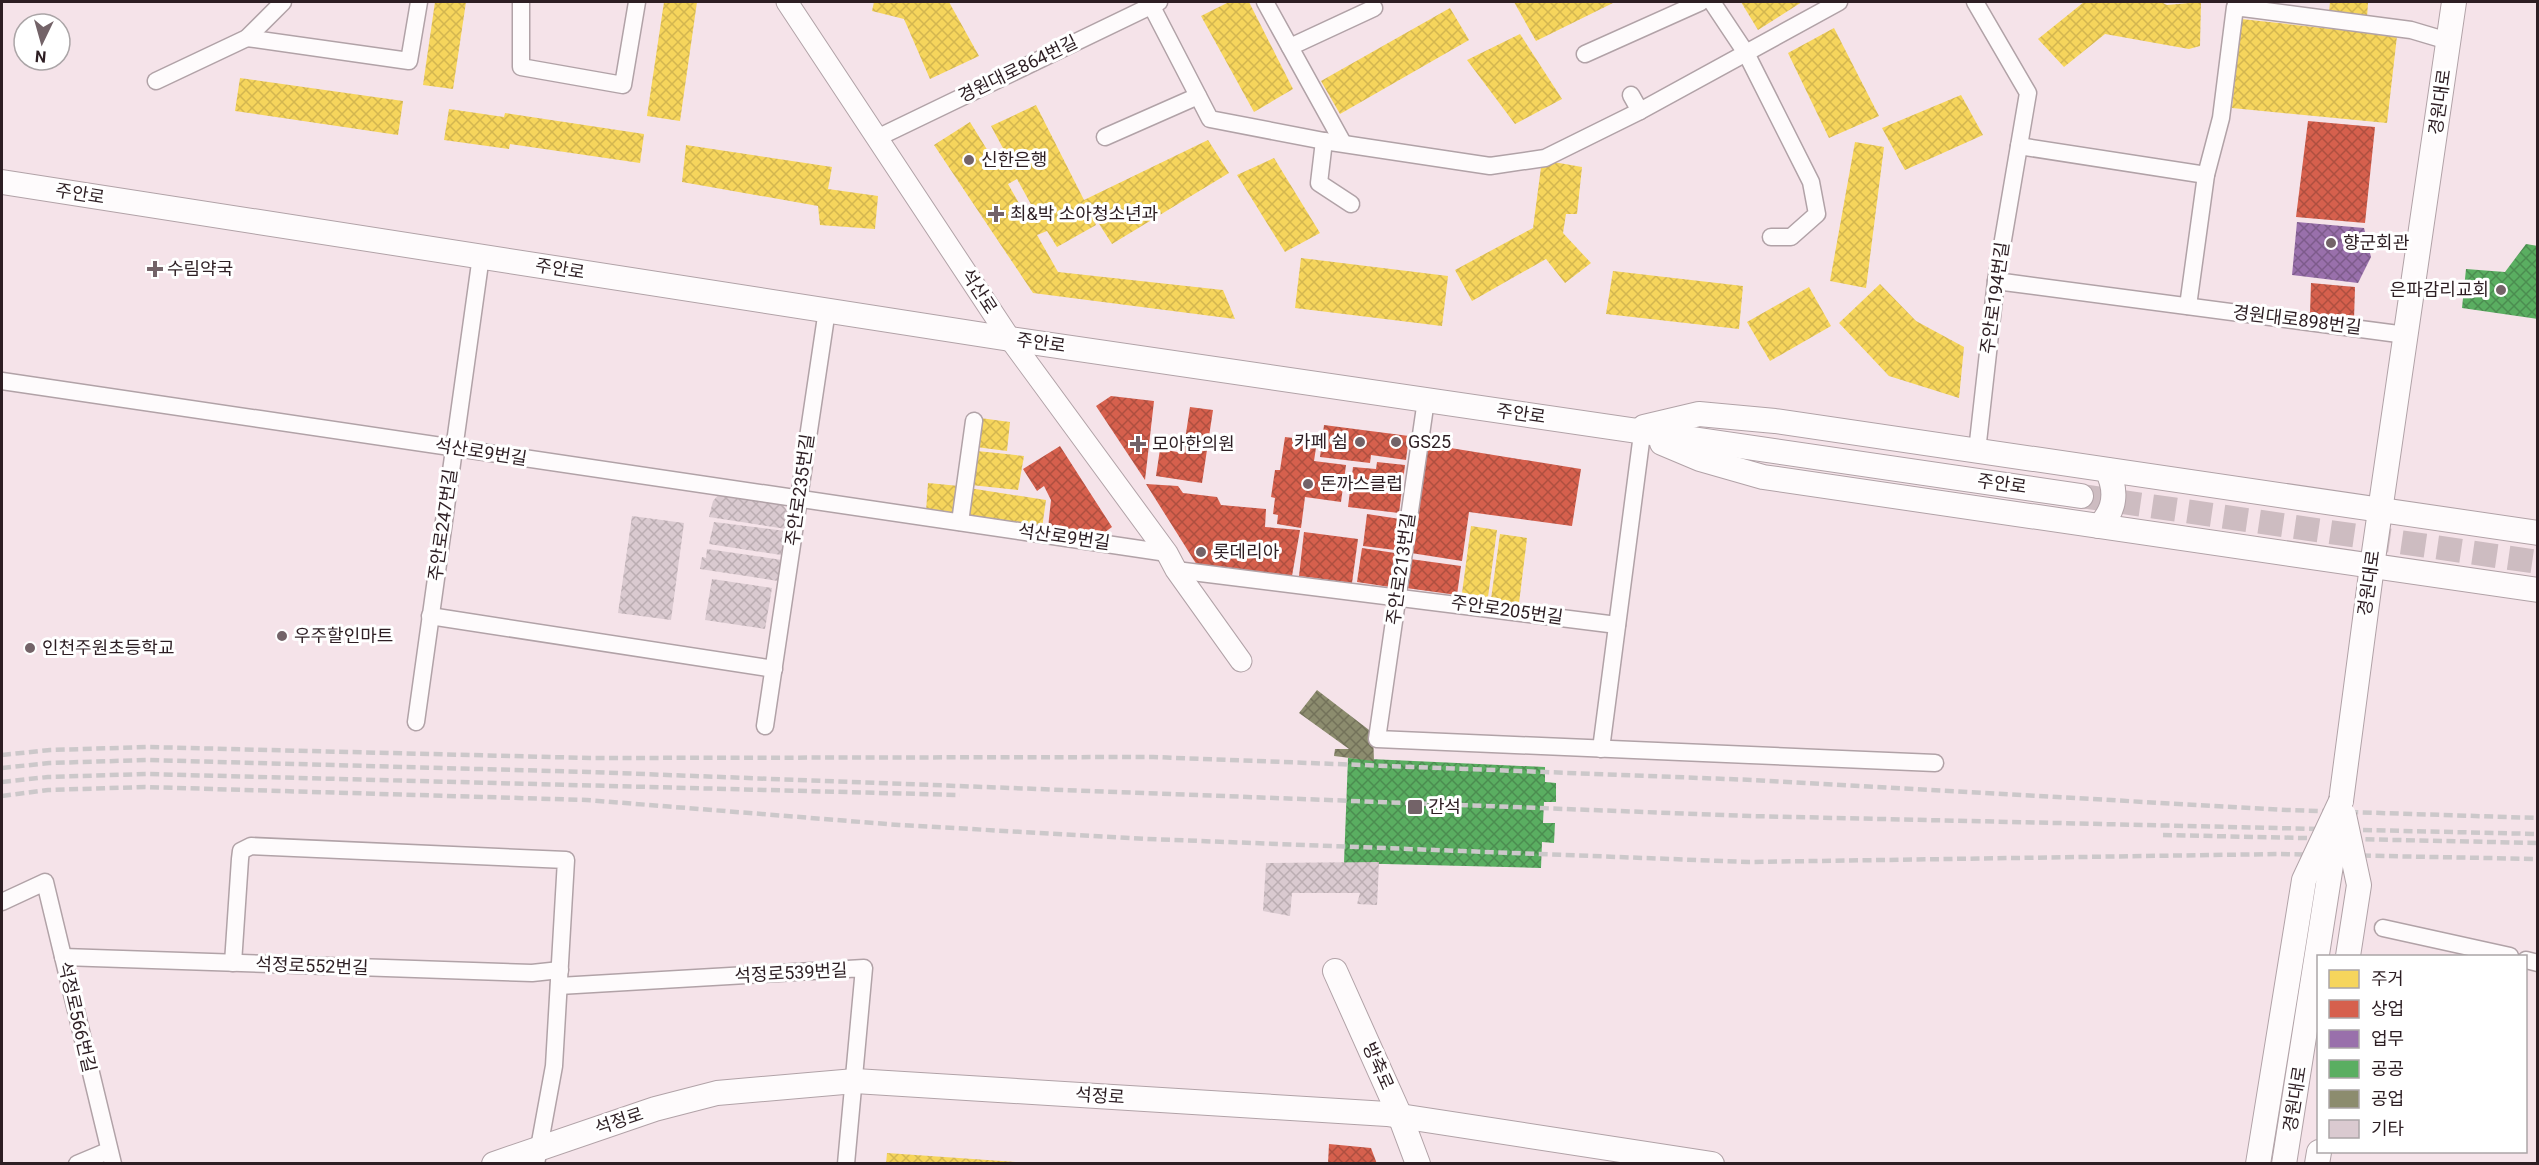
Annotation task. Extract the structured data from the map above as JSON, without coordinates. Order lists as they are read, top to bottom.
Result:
{
  "streets": {
    "main road": [
      "경원대로",
      "주안로",
      "방축로",
      "석정로"
    ],
    "street": [
      "경원대로864번길",
      "석산로",
      "주안로194번길",
      "경원대로898번길",
      "석산로9번길",
      "주안로235번길",
      "주안로247번길",
      "주안로213번길",
      "주안로205번길",
      "석정로552번길",
      "석정로539번길",
      "석정로566번길"
    ]
  },
  "crossings": [
    ["경원대로864번길", "석산로"],
    ["경원대로", "경원대로898번길"],
    ["주안로", "석산로"],
    ["주안로", "주안로235번길"],
    ["주안로", "주안로247번길"],
    ["주안로", "주안로213번길"],
    ["석산로", "석산로9번길"],
    ["주안로194번길", "경원대로898번길"],
    ["석산로9번길", "주안로235번길"],
    ["석산로9번길", "주안로247번길"],
    ["석산로9번길", "주안로213번길"],
    ["석산로9번길", "주안로205번길"],
    ["주안로213번길", "주안로205번길"],
    ["석정로552번길", "석정로539번길"],
    ["석정로552번길", "석정로566번길"],
    ["석정로539번길", "석정로"],
    ["방축로", "석정로"]
  ],
  "places": {
    "other": [
      "신한은행",
      "향군회관",
      "은파감리교회",
      "카페 쉼",
      "GS25",
      "돈까스클럽",
      "롯데리아",
      "우주할인마트",
      "인천주원초등학교"
    ],
    "health": ["최&박 소아청소년과", "수림약국", "모아한의원"],
    "transit": ["간석"]
  },
  "legend": [
    "주거",
    "상업",
    "업무",
    "공공",
    "공업",
    "기타"
  ],
  "north": "bottom"
}
